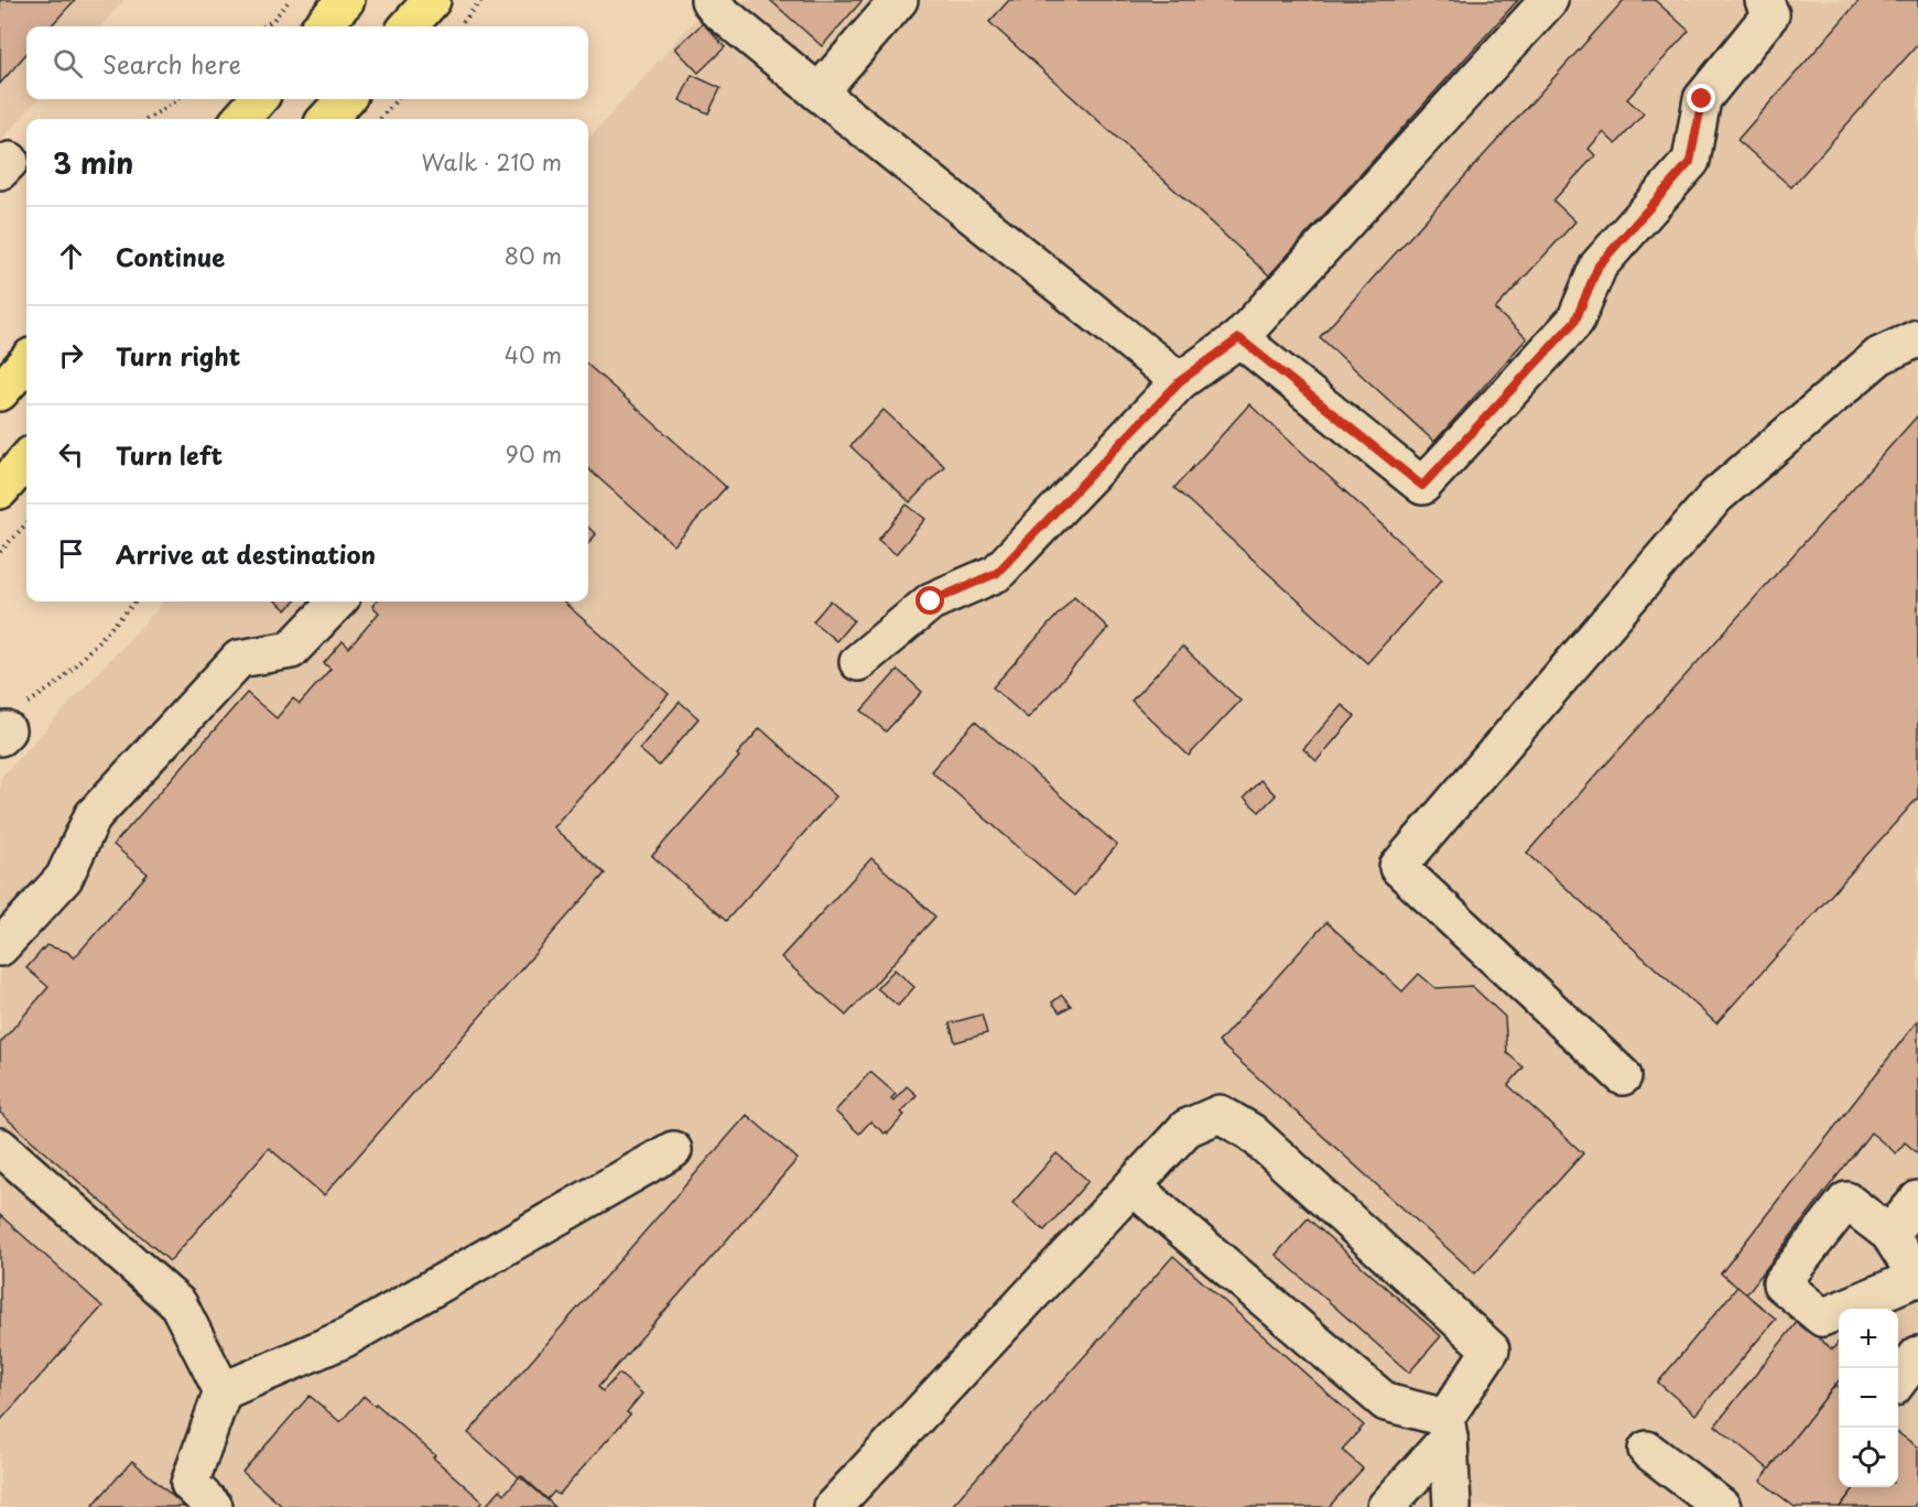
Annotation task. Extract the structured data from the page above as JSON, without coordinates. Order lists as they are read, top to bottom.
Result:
{
  "page": {
    "search": "Search here",
    "heading": ["3 min", "Walk · 210 m"],
    "list": [
      ["Continue", "80 m"],
      ["Turn right", "40 m"],
      ["Turn left", "90 m"],
      "Arrive at destination"
    ],
    "map_buttons": ["+", "−"]
  }
}
